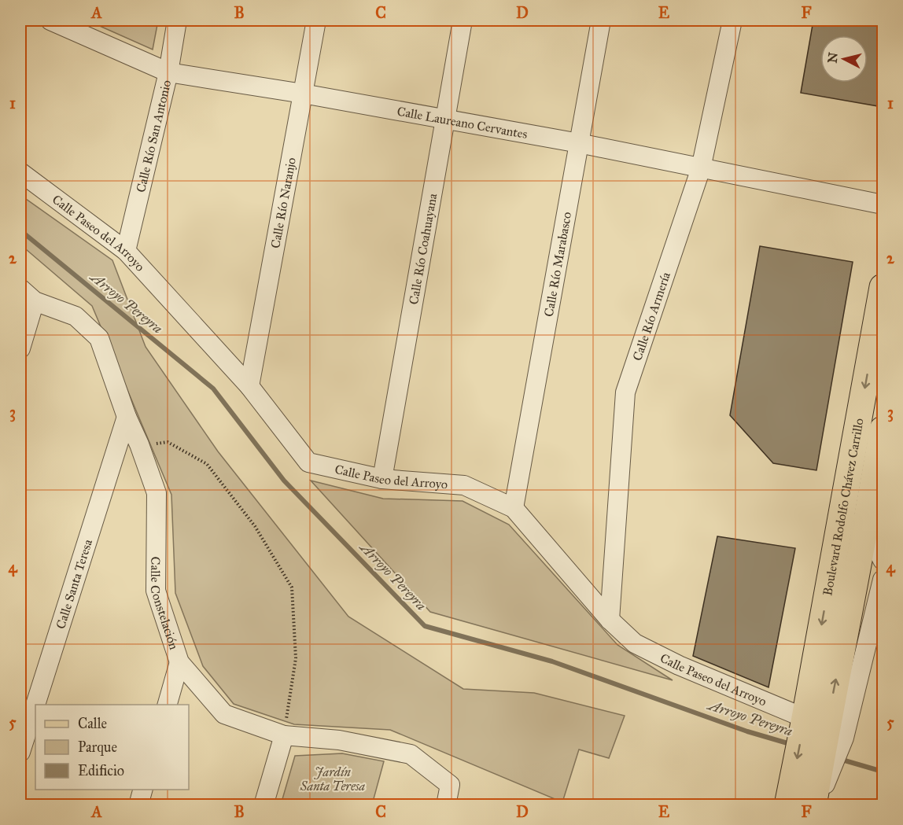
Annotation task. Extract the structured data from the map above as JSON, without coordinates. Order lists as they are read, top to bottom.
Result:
{
  "streets": {
    "main road": ["Boulevard Rodolfo Chávez Carrillo"],
    "street": [
      "Calle Laureano Cervantes",
      "Calle Río San Antonio",
      "Calle Río Naranjo",
      "Calle Paseo del Arroyo",
      "Calle Río Coahuayana",
      "Calle Río Marabasco",
      "Calle Río Armería",
      "Calle Santa Teresa",
      "Calle Constelación"
    ]
  },
  "crossings": [
    ["Calle Laureano Cervantes", "Calle Río San Antonio"],
    ["Calle Laureano Cervantes", "Calle Río Naranjo"],
    ["Calle Laureano Cervantes", "Calle Río Coahuayana"],
    ["Calle Laureano Cervantes", "Calle Río Marabasco"],
    ["Calle Laureano Cervantes", "Calle Río Armería"],
    ["Calle Río San Antonio", "Calle Paseo del Arroyo"],
    ["Calle Río Naranjo", "Calle Paseo del Arroyo"],
    ["Calle Paseo del Arroyo", "Calle Río Coahuayana"],
    ["Calle Paseo del Arroyo", "Calle Río Marabasco"],
    ["Calle Paseo del Arroyo", "Calle Río Armería"],
    ["Calle Paseo del Arroyo", "Boulevard Rodolfo Chávez Carrillo"],
    ["Calle Santa Teresa", "Calle Constelación"]
  ],
  "water": ["Arroyo Pereyra"],
  "parks": ["Jardín Santa Teresa"],
  "legend": ["Calle", "Parque", "Edificio"],
  "north": "left",
  "grid": {
    "columns": [
      "A",
      "B",
      "C",
      "D",
      "E",
      "F"
    ],
    "rows": [
      "1",
      "2",
      "3",
      "4",
      "5"
    ]
  }
}
